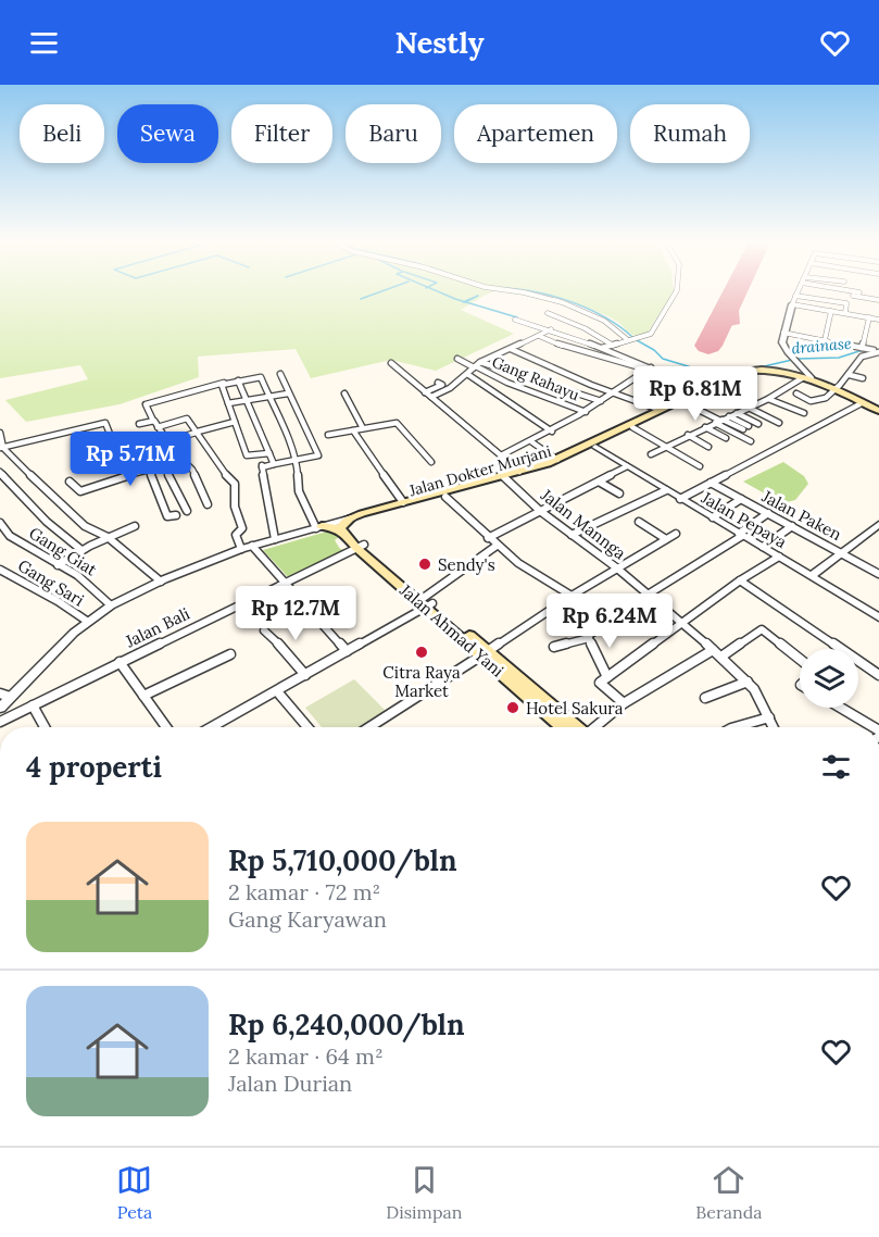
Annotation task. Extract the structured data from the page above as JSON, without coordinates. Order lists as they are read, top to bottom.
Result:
{
  "streets": {
    "main road": ["Jalan Dokter Murjani", "Jalan Ahmad Yani"],
    "street": [
      "Gang Rahayu",
      "Jalan Paken",
      "Jalan Pepaya",
      "Jalan Mannga",
      "Gang Giat",
      "Gang Sari",
      "Jalan Bali"
    ]
  },
  "crossings": [
    ["Jalan Dokter Murjani", "Jalan Pepaya"],
    ["Jalan Dokter Murjani", "Jalan Mannga"],
    ["Jalan Dokter Murjani", "Gang Giat"],
    ["Jalan Dokter Murjani", "Gang Sari"],
    ["Jalan Dokter Murjani", "Jalan Ahmad Yani"],
    ["Jalan Bali", "Jalan Ahmad Yani"]
  ],
  "water": ["drainase"],
  "places": ["Sendy's", "Citra Raya Market", "Hotel Sakura"],
  "page": {
    "header": "Nestly",
    "chip": [
      "Beli",
      "Sewa",
      "Filter",
      "Baru",
      "Apartemen",
      "Rumah"
    ],
    "price": [
      "Rp 6.81M",
      "Rp 5.71M",
      "Rp 12.7M",
      "Rp 6.24M"
    ],
    "heading": "4 properti",
    "list": [
      {
        "name": "Rp 5,710,000/bln",
        "note": "2 kamar · 72 m² · Gang Karyawan"
      },
      {
        "name": "Rp 6,240,000/bln",
        "note": "2 kamar · 64 m² · Jalan Durian"
      }
    ],
    "tabs": ["Peta", "Disimpan", "Beranda"]
  }
}
